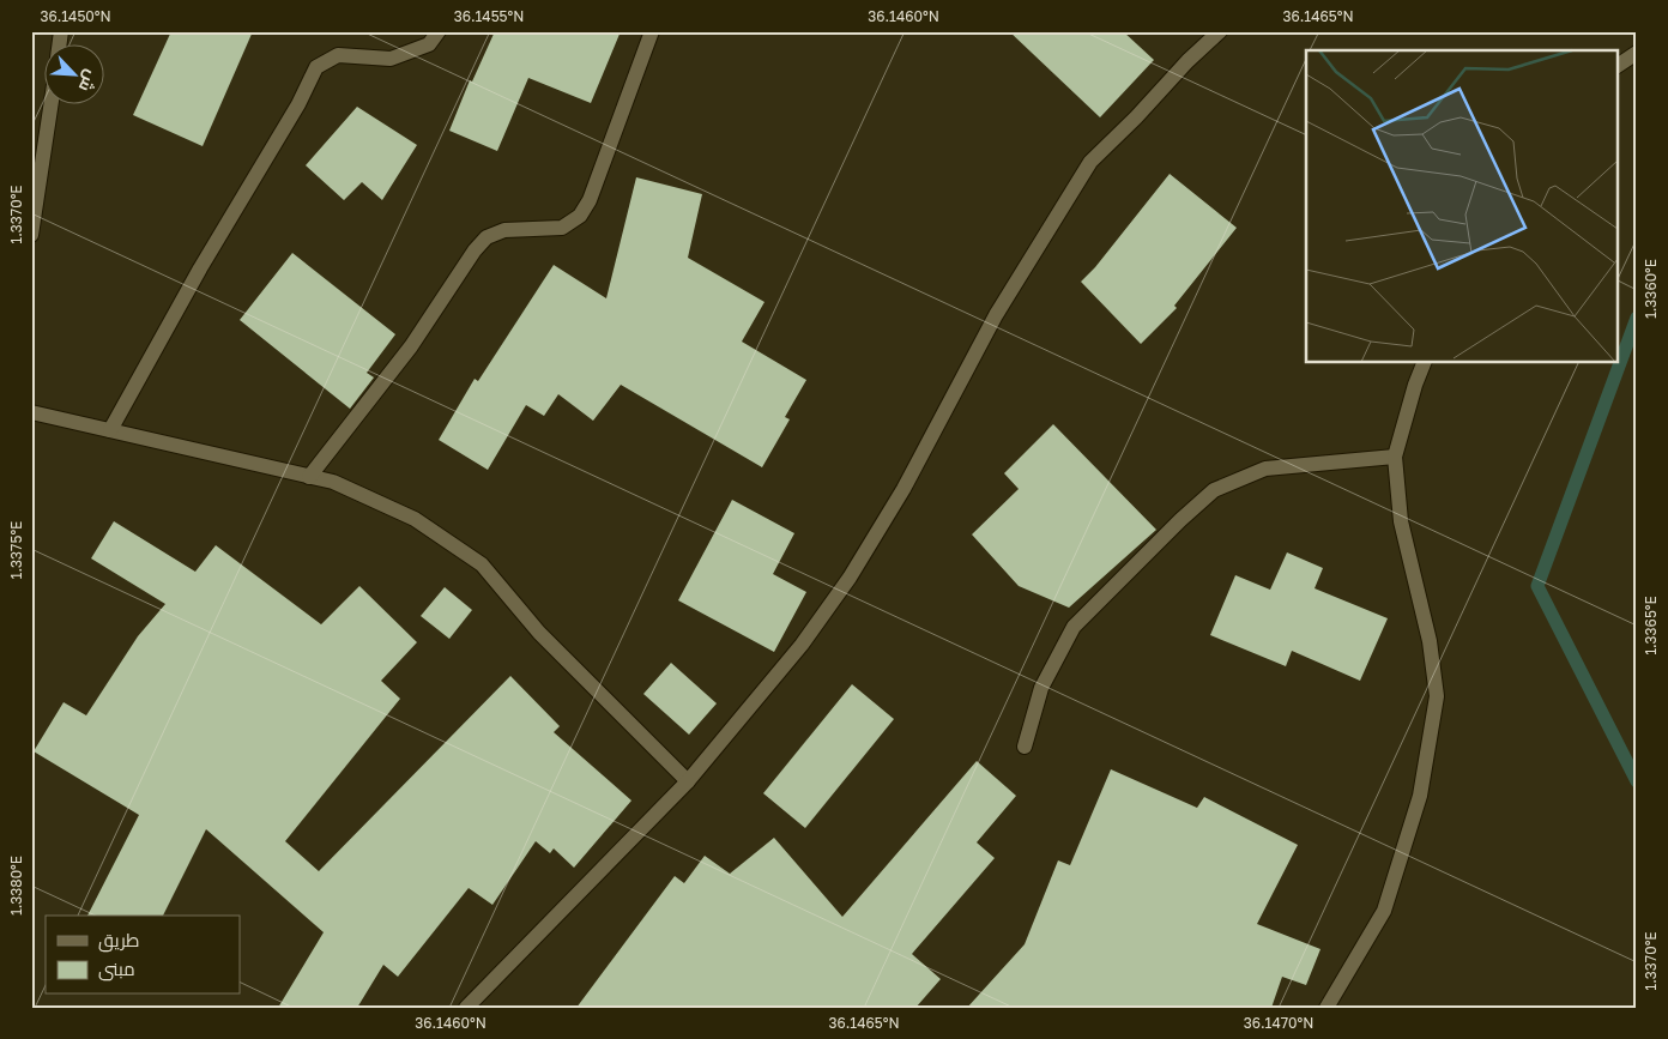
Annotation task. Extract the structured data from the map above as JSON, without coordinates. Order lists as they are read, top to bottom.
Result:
{
  "legend": ["طريق", "مبنى"],
  "north": "bottom right",
  "coordinates": [
    "36.1450°N",
    "36.1455°N",
    "36.1460°N",
    "36.1465°N",
    "1.3370°E",
    "1.3360°E",
    "1.3375°E",
    "1.3365°E",
    "1.3380°E",
    "36.1470°N"
  ]
}
